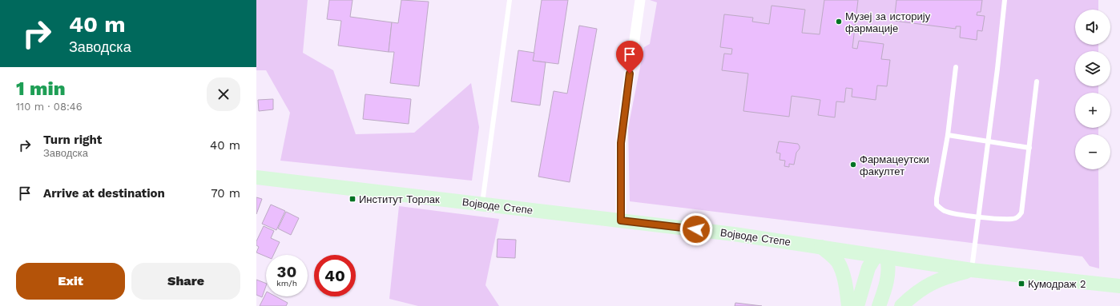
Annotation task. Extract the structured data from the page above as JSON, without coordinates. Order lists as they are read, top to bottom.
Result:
{
  "streets": {
    "street": ["Војводе Степе"]
  },
  "places": {
    "other": ["Музеј за историју фармације", "Фармацеутски факултет"],
    "transit": ["Институт Торлак", "Кумодраж 2"]
  },
  "page": {
    "turn": ["40 m", "Заводска"],
    "map_buttons": ["+", "−"],
    "heading": ["1 min", "110 m · 08:46"],
    "list": [
      {
        "name": "Turn right",
        "note": "Заводска",
        "value": "40 m"
      },
      {
        "name": "Arrive at destination",
        "value": "70 m"
      }
    ],
    "speed": "30 km/h",
    "limit": "40",
    "buttons": ["Exit", "Share"]
  }
}
